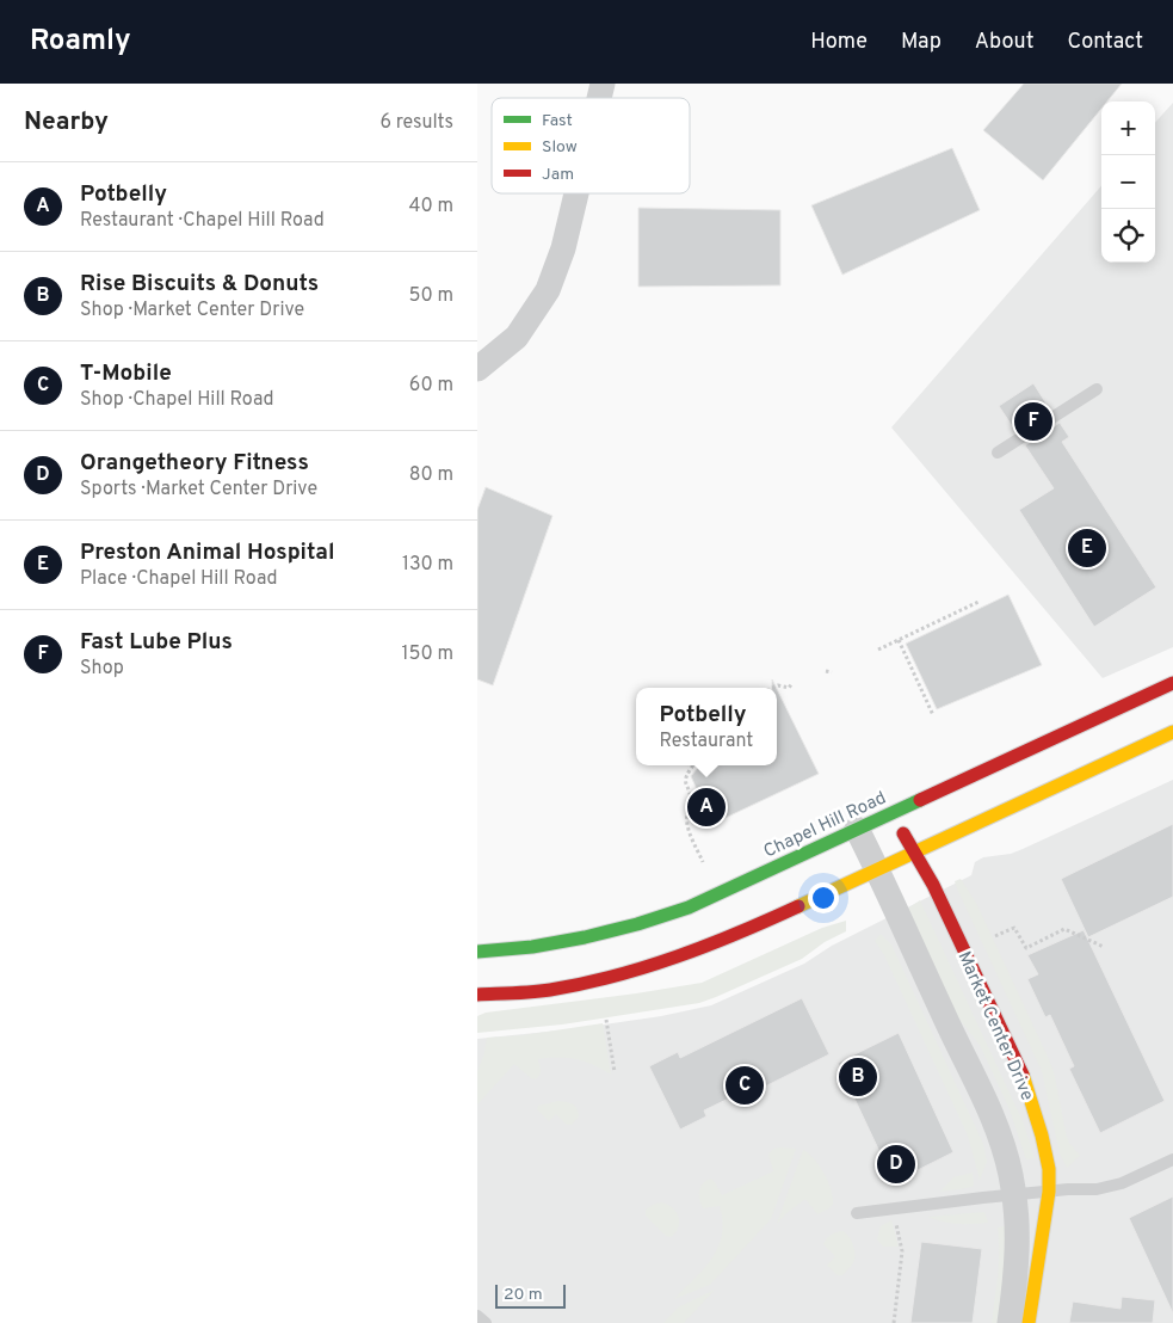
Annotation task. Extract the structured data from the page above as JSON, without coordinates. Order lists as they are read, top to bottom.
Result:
{
  "streets": {
    "main road": ["Chapel Hill Road", "Market Center Drive"]
  },
  "crossings": [
    ["Chapel Hill Road", "Market Center Drive"]
  ],
  "legend": ["Fast", "Slow", "Jam"],
  "scale_bar": "20 m",
  "page": {
    "header": "Roamly",
    "nav": [
      "Home",
      "Map",
      "About",
      "Contact"
    ],
    "heading": ["Nearby", "6 results"],
    "map_buttons": ["+", "−"],
    "list": [
      {
        "mark": "A",
        "name": "Potbelly",
        "note": "Restaurant · Chapel Hill Road",
        "value": "40 m"
      },
      {
        "mark": "B",
        "name": "Rise Biscuits & Donuts",
        "note": "Shop · Market Center Drive",
        "value": "50 m"
      },
      {
        "mark": "C",
        "name": "T-Mobile",
        "note": "Shop · Chapel Hill Road",
        "value": "60 m"
      },
      {
        "mark": "D",
        "name": "Orangetheory Fitness",
        "note": "Sports · Market Center Drive",
        "value": "80 m"
      },
      {
        "mark": "E",
        "name": "Preston Animal Hospital",
        "note": "Place · Chapel Hill Road",
        "value": "130 m"
      },
      {
        "mark": "F",
        "name": "Fast Lube Plus",
        "note": "Shop",
        "value": "150 m"
      }
    ],
    "pins": [
      "F",
      "E",
      "A",
      "B",
      "C",
      "D"
    ],
    "popup": ["Potbelly", "Restaurant"],
    "scale": "20 m"
  }
}
